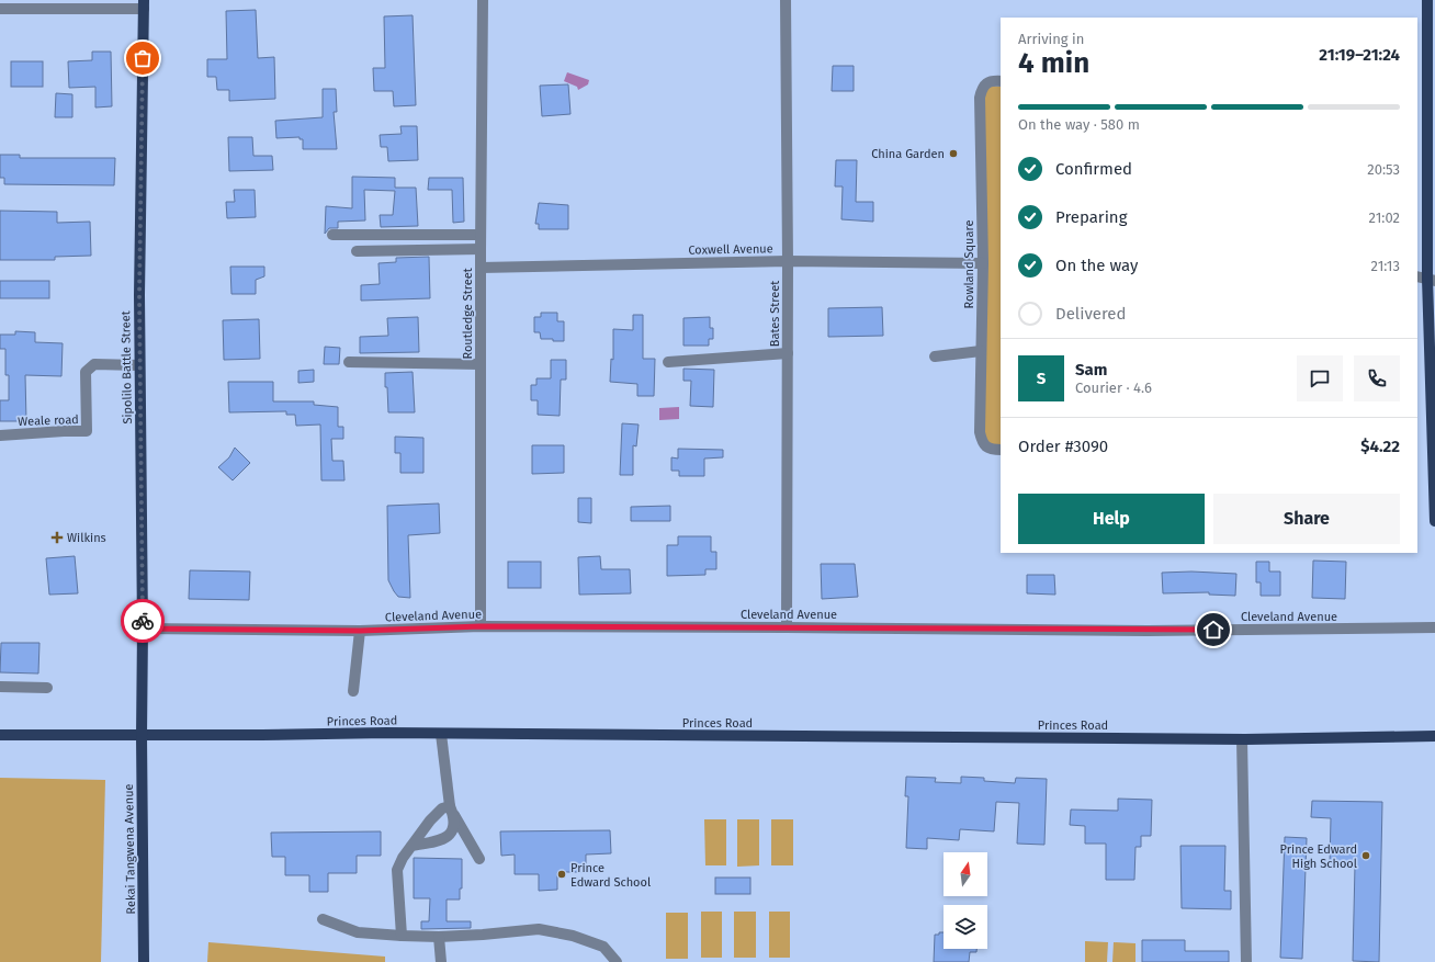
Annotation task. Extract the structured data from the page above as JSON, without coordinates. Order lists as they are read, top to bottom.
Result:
{
  "streets": {
    "main road": ["Sipolilo Battle Street", "Princes Road", "Rekai Tangwena Avenue"],
    "street": [
      "Coxwell Avenue",
      "Rowland Square",
      "Routledge Street",
      "Bates Street",
      "Weale road",
      "Cleveland Avenue"
    ]
  },
  "crossings": [
    ["Coxwell Avenue", "Rowland Square"],
    ["Coxwell Avenue", "Routledge Street"],
    ["Coxwell Avenue", "Bates Street"],
    ["Routledge Street", "Cleveland Avenue"],
    ["Bates Street", "Cleveland Avenue"],
    ["Sipolilo Battle Street", "Weale road"],
    ["Sipolilo Battle Street", "Cleveland Avenue"],
    ["Sipolilo Battle Street", "Princes Road"],
    ["Sipolilo Battle Street", "Rekai Tangwena Avenue"],
    ["Princes Road", "Rekai Tangwena Avenue"]
  ],
  "places": {
    "other": ["China Garden", "Prince Edward High School", "Prince Edward School"],
    "health": ["Wilkins"]
  },
  "north": "top",
  "page": {
    "heading": ["4 min", "Arriving in", "21:19–21:24"],
    "panel": [
      "Sam",
      "Courier · 4.6",
      "Order #3090",
      "$4.22"
    ],
    "bar": "On the way · 580 m",
    "list": [
      ["Confirmed", "20:53"],
      ["Preparing", "21:02"],
      ["On the way", "21:13"],
      "Delivered"
    ],
    "round": "S",
    "buttons": ["Help", "Share"]
  }
}
